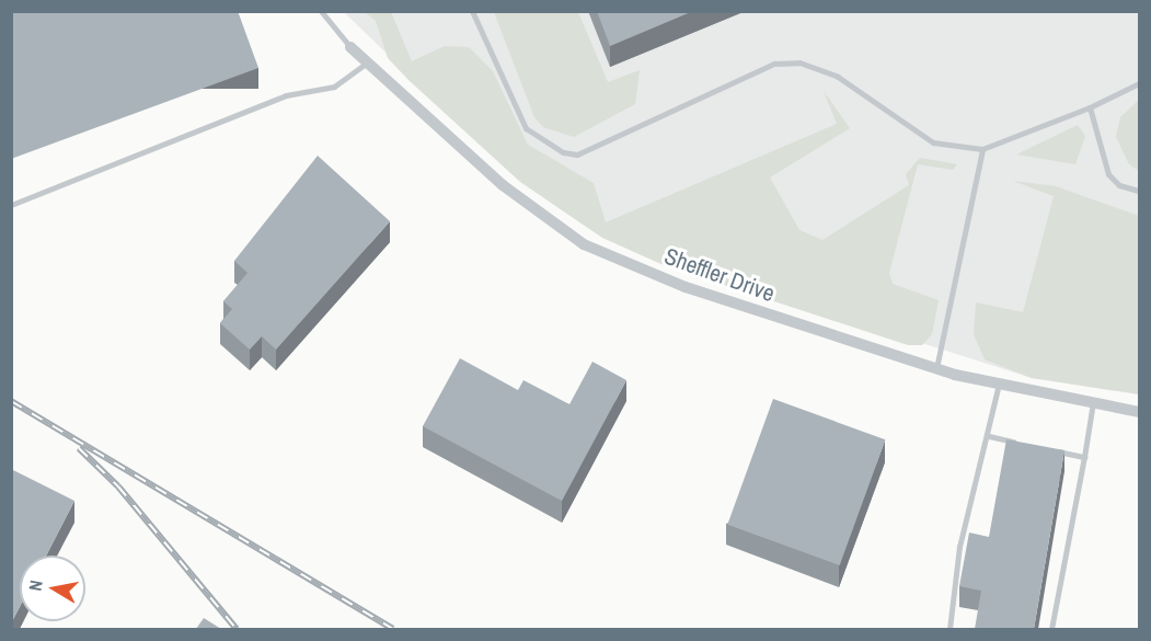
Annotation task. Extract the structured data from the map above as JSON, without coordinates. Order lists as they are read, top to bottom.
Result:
{
  "streets": {
    "street": ["Sheffler Drive"]
  },
  "north": "left"
}
